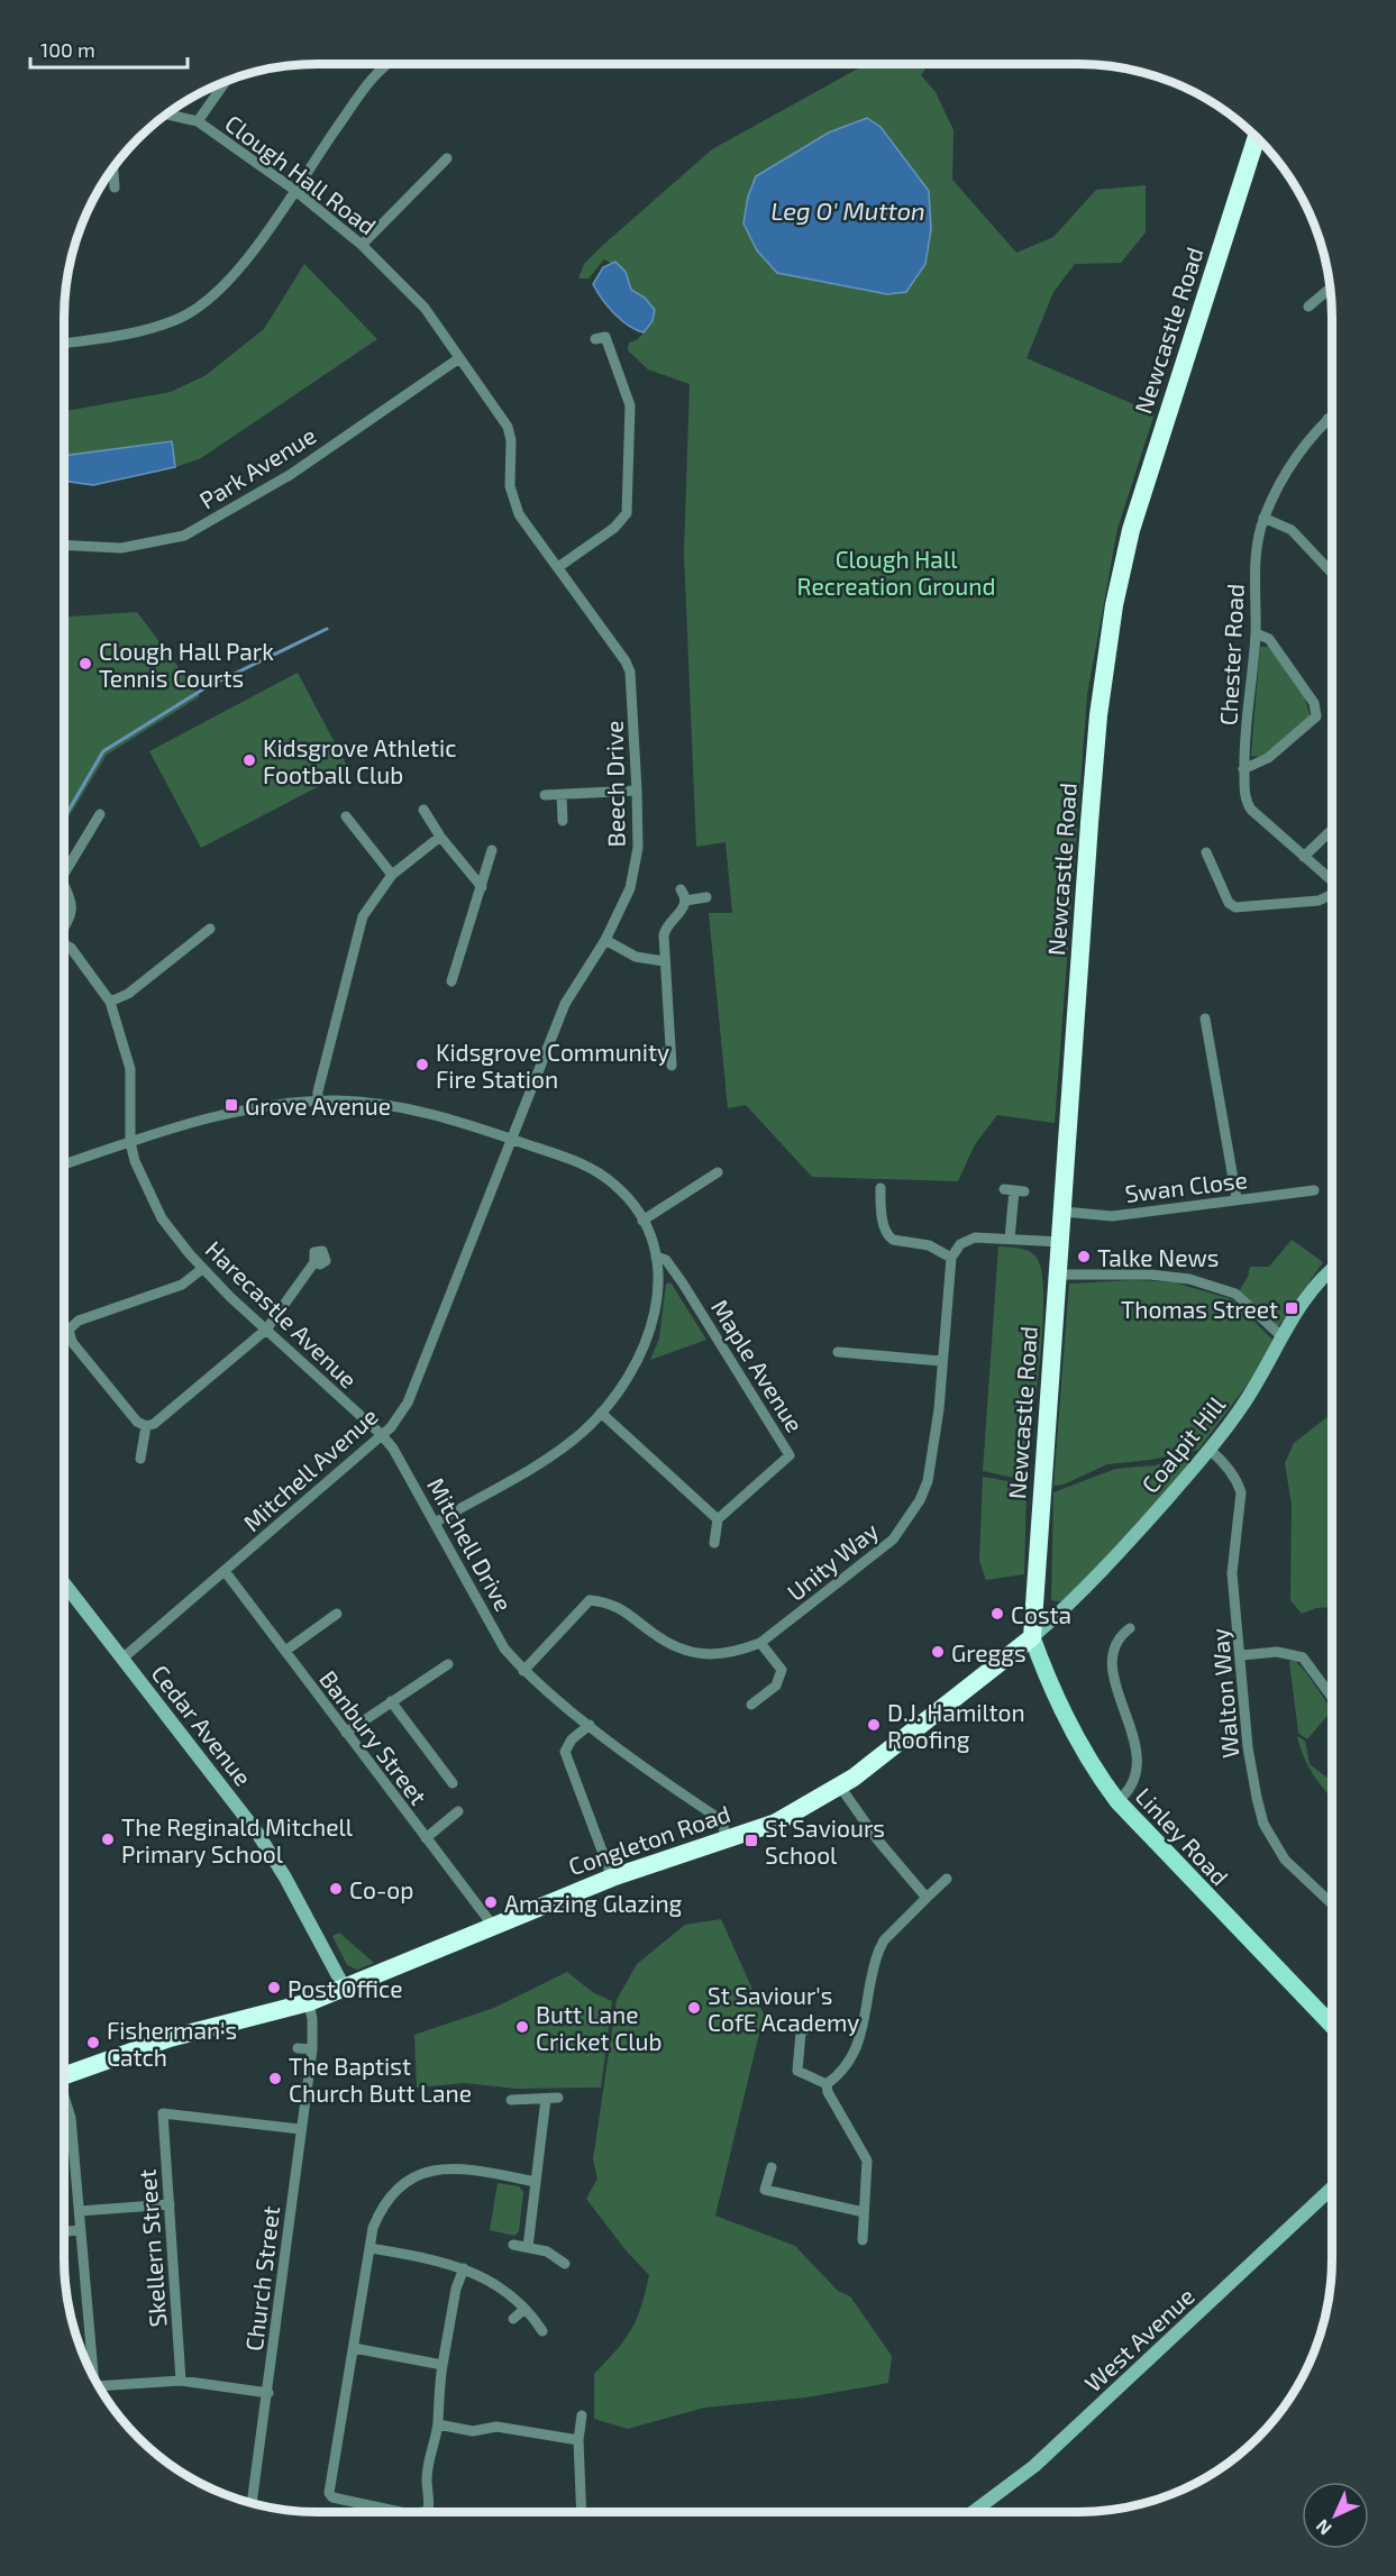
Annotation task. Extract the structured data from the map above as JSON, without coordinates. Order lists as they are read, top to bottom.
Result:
{
  "streets": {
    "highway": ["Newcastle Road", "Congleton Road"],
    "main road": ["Linley Road"],
    "street": [
      "Clough Hall Road",
      "Park Avenue",
      "Chester Road",
      "Beech Drive",
      "Swan Close",
      "Harecastle Avenue",
      "Maple Avenue",
      "Coalpit Hill",
      "Mitchell Avenue",
      "Mitchell Drive",
      "Unity Way",
      "Walton Way",
      "Cedar Avenue",
      "Banbury Street",
      "Skellern Street",
      "Church Street",
      "West Avenue"
    ]
  },
  "crossings": [
    ["Clough Hall Road", "Park Avenue"],
    ["Clough Hall Road", "Beech Drive"],
    ["Newcastle Road", "Swan Close"],
    ["Newcastle Road", "Coalpit Hill"],
    ["Newcastle Road", "Linley Road"],
    ["Newcastle Road", "Congleton Road"],
    ["Park Avenue", "Beech Drive"],
    ["Beech Drive", "Mitchell Avenue"],
    ["Harecastle Avenue", "Mitchell Avenue"],
    ["Harecastle Avenue", "Mitchell Drive"],
    ["Coalpit Hill", "Walton Way"],
    ["Coalpit Hill", "Linley Road"],
    ["Coalpit Hill", "Congleton Road"],
    ["Mitchell Avenue", "Mitchell Drive"],
    ["Mitchell Avenue", "Cedar Avenue"],
    ["Mitchell Avenue", "Banbury Street"],
    ["Mitchell Drive", "Unity Way"],
    ["Mitchell Drive", "Congleton Road"],
    ["Cedar Avenue", "Congleton Road"],
    ["Banbury Street", "Congleton Road"],
    ["Linley Road", "Congleton Road"],
    ["Congleton Road", "Church Street"],
    ["Skellern Street", "Church Street"]
  ],
  "water": ["Leg O' Mutton"],
  "parks": ["Clough Hall Recreation Ground"],
  "places": {
    "other": [
      "Clough Hall Park Tennis Courts",
      "Kidsgrove Athletic Football Club",
      "Kidsgrove Community Fire Station",
      "Talke News",
      "Costa",
      "Greggs",
      "D.J. Hamilton Roofing",
      "The Reginald Mitchell Primary School",
      "Co-op",
      "Amazing Glazing",
      "Post Office",
      "St Saviour's CofE Academy",
      "Butt Lane Cricket Club",
      "Fisherman's Catch",
      "The Baptist Church Butt Lane"
    ],
    "transit": ["Grove Avenue", "Thomas Street", "St Saviours School"]
  },
  "scale_bar": "100 m",
  "north": "bottom left"
}
